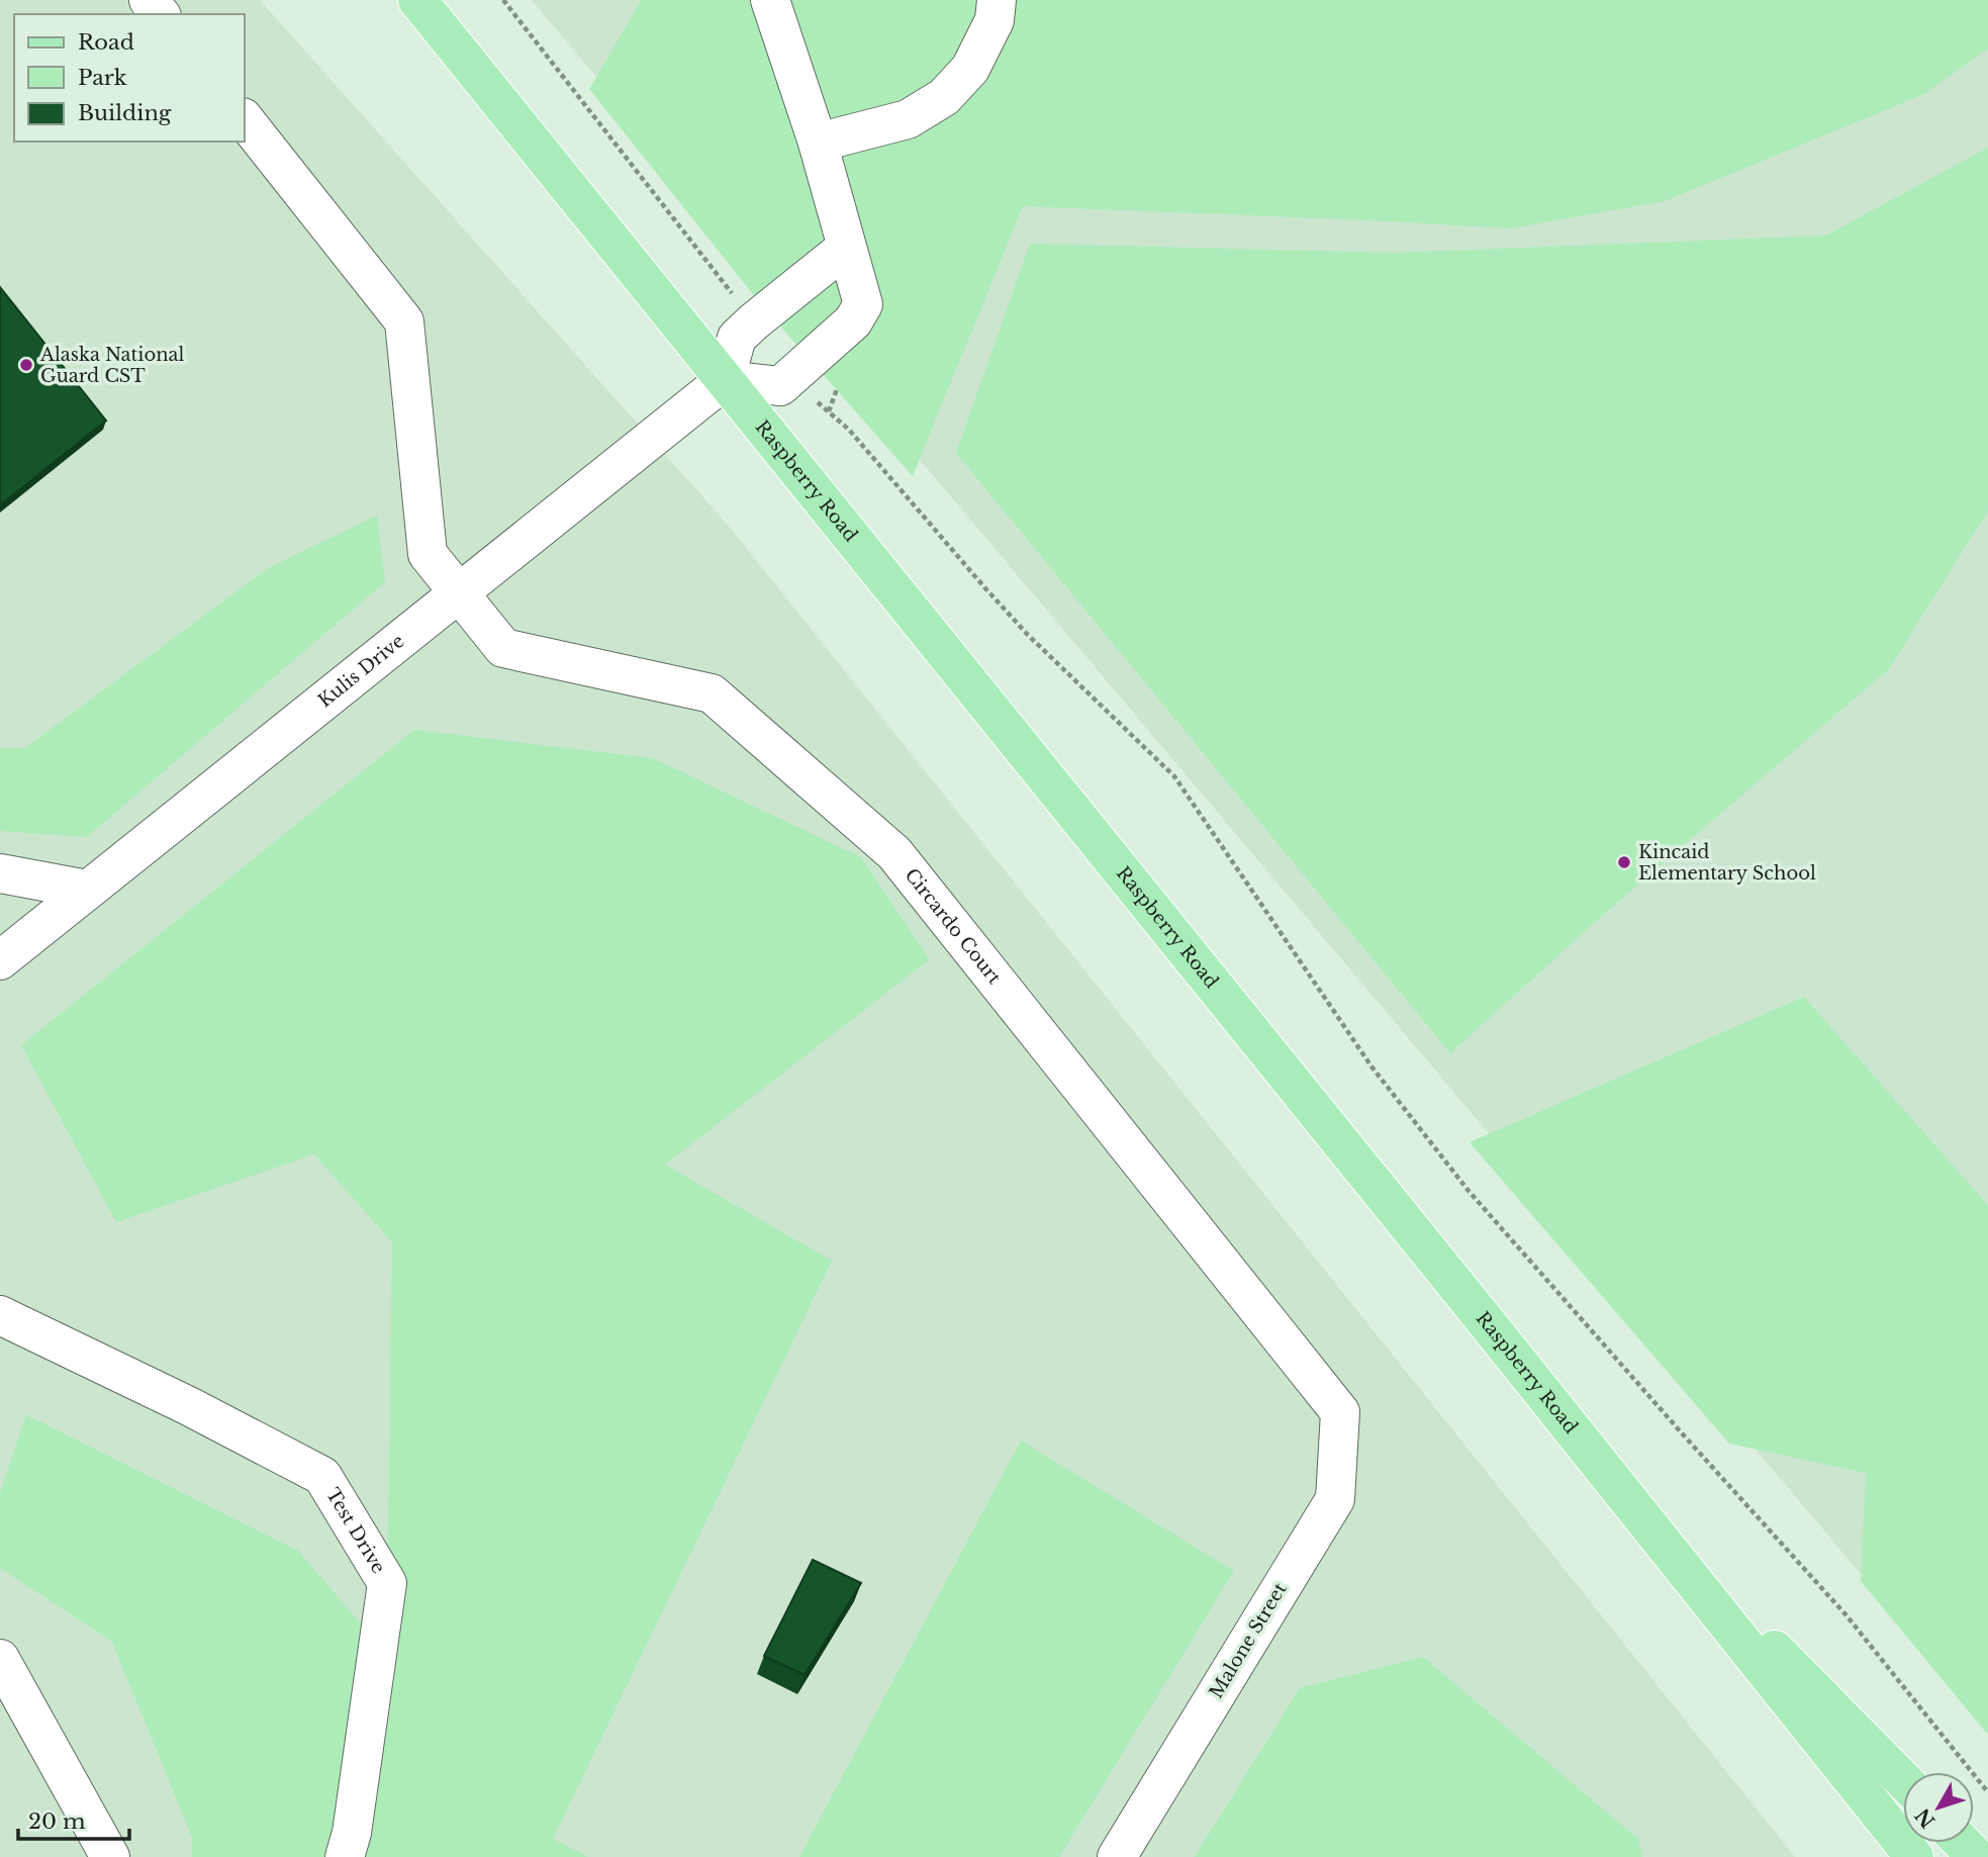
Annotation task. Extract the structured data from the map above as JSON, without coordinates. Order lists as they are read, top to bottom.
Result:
{
  "streets": {
    "main road": ["Raspberry Road"],
    "street": [
      "Kulis Drive",
      "Circardo Court",
      "Test Drive",
      "Malone Street"
    ]
  },
  "crossings": [
    ["Raspberry Road", "Kulis Drive"],
    ["Kulis Drive", "Circardo Court"],
    ["Circardo Court", "Malone Street"]
  ],
  "places": ["Alaska National Guard CST", "Kincaid Elementary School"],
  "legend": ["Road", "Park", "Building"],
  "scale_bar": "20 m",
  "north": "bottom left"
}
